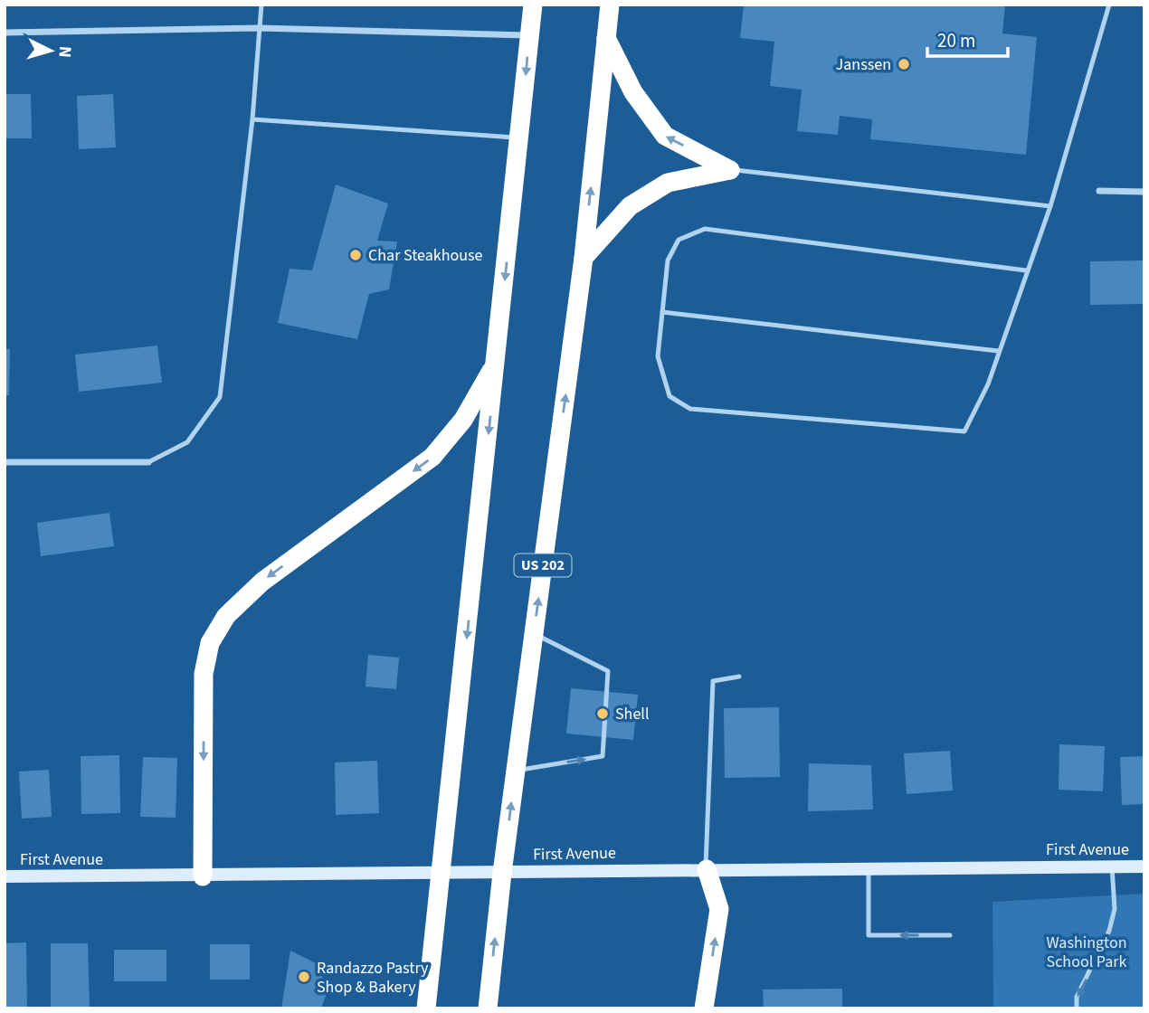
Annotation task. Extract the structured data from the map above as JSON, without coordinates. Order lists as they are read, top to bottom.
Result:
{
  "streets": {
    "highway": ["US 202"],
    "street": ["First Avenue"]
  },
  "crossings": [
    ["US 202", "First Avenue"]
  ],
  "parks": ["Washington School Park"],
  "places": [
    "Janssen",
    "Char Steakhouse",
    "Shell",
    "Randazzo Pastry Shop & Bakery"
  ],
  "scale_bar": "20 m",
  "north": "right"
}
